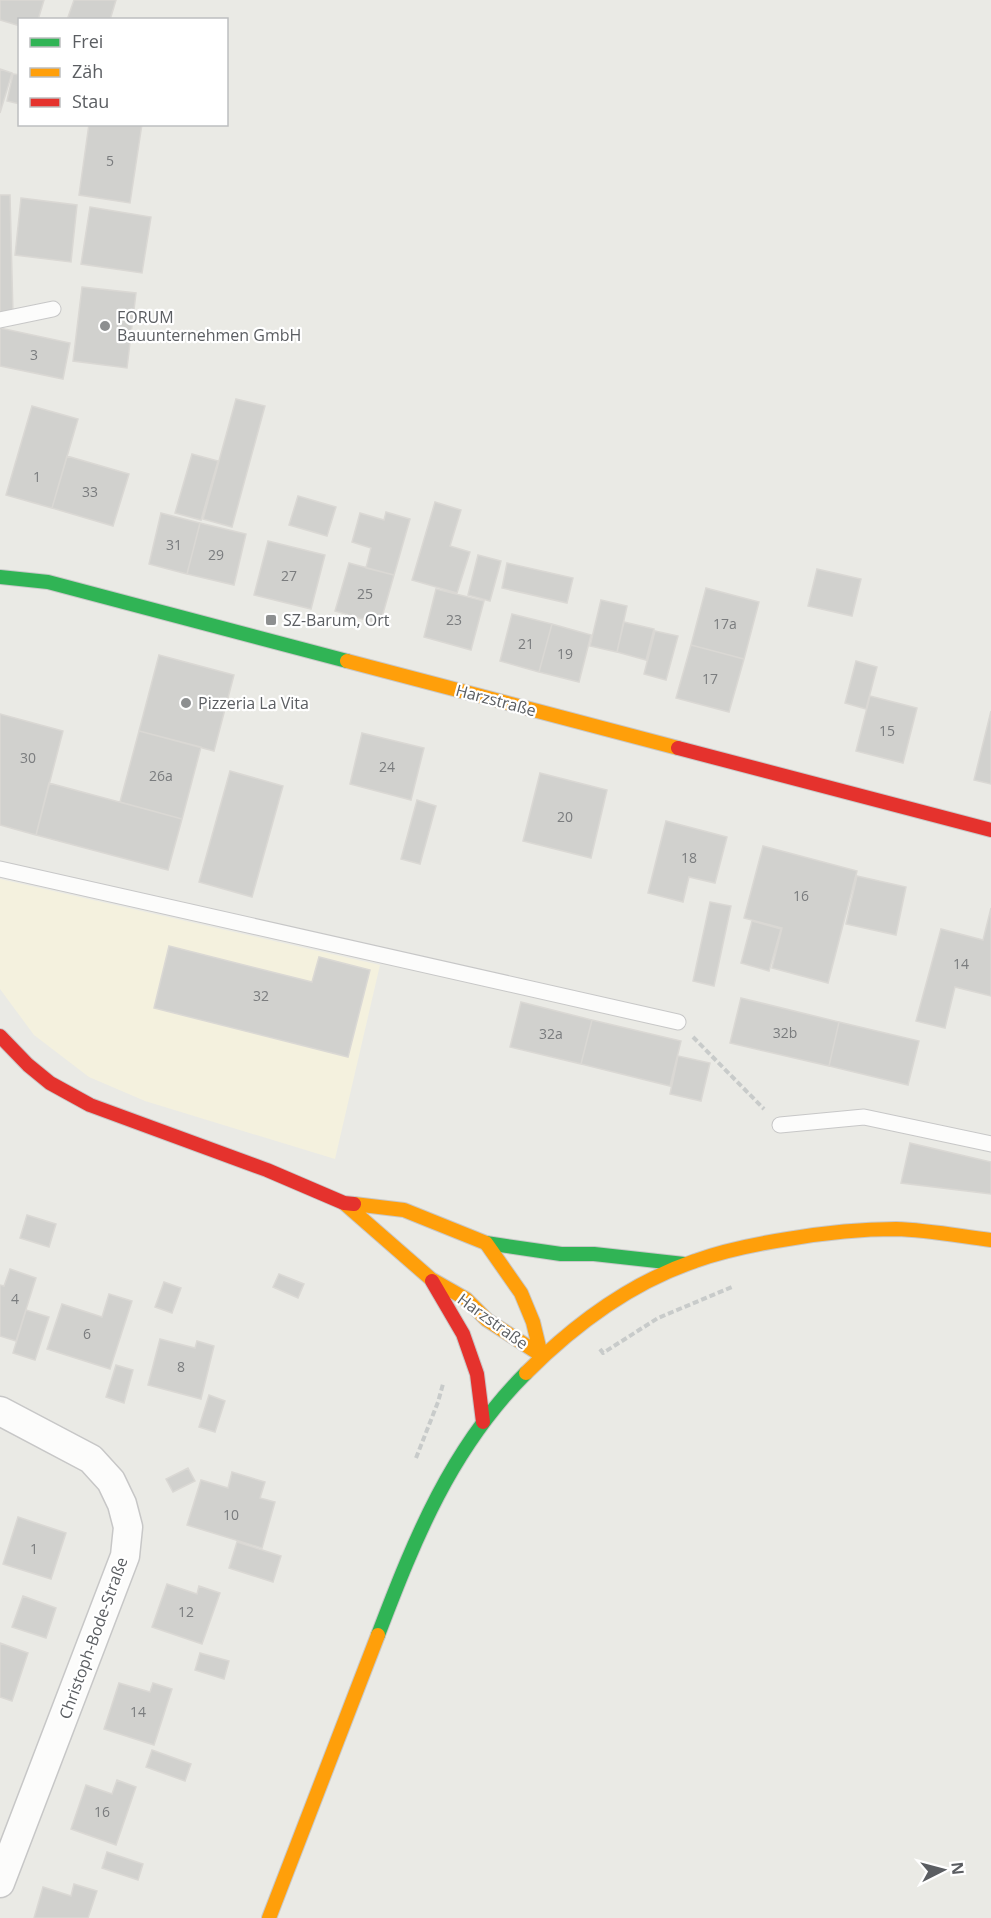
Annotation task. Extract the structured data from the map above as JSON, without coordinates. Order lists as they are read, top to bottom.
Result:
{
  "streets": {
    "main road": ["Harzstraße"],
    "street": ["Christoph-Bode-Straße"]
  },
  "places": {
    "other": ["FORUM Bauunternehmen GmbH", "Pizzeria La Vita"],
    "transit": ["SZ-Barum, Ort"]
  },
  "house_numbers": [
    "5",
    "3",
    "1",
    "33",
    "31",
    "29",
    "27",
    "25",
    "23",
    "17a",
    "21",
    "19",
    "17",
    "15",
    "30",
    "24",
    "26a",
    "20",
    "18",
    "16",
    "14",
    "32",
    "32b",
    "32a",
    "4",
    "6",
    "8",
    "10",
    "1",
    "12",
    "14",
    "16"
  ],
  "legend": ["Frei", "Zäh", "Stau"],
  "north": "right"
}
